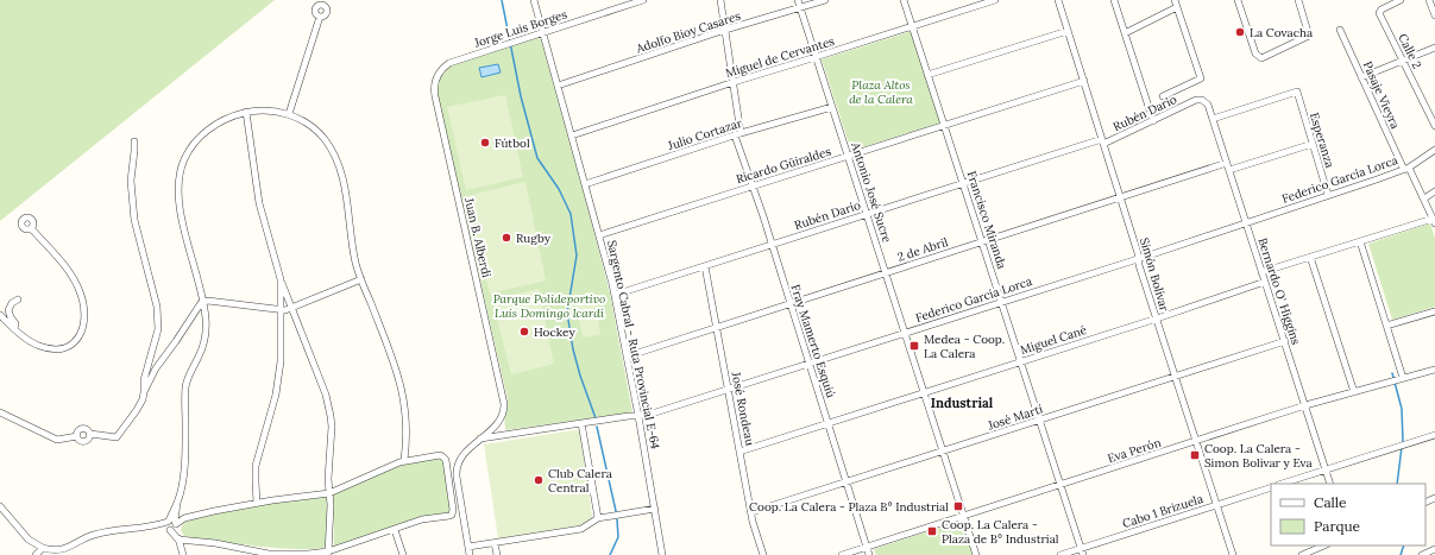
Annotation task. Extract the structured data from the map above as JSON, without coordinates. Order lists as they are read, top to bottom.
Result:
{
  "streets": {
    "street": [
      "Jorge Luis Borges",
      "Adolfo Bioy Casares",
      "Calle 2",
      "Miguel de Cervantes",
      "Pasaje Vieyra",
      "Rubén Dario",
      "Julio Cortazar",
      "Esperanza",
      "Ricardo Güiraldes",
      "Federico García Lorca",
      "Antonio José Sucre",
      "Rubén Darío",
      "Francisco Miranda",
      "Juan B. Alberdi",
      "2 de Abril",
      "Simón Bolívar",
      "Bernardo O' Higgins",
      "Miguel Cané",
      "Fray Mamerto Esquiú",
      "Sargento Cabral - Ruta Provincial E-64",
      "José Rondeau",
      "José Martí",
      "Eva Perón",
      "Cabo 1 Brizuela"
    ]
  },
  "crossings": [
    ["Jorge Luis Borges", "Juan B. Alberdi"],
    ["Jorge Luis Borges", "Sargento Cabral - Ruta Provincial E-64"],
    ["Adolfo Bioy Casares", "Antonio José Sucre"],
    ["Adolfo Bioy Casares", "Fray Mamerto Esquiú"],
    ["Adolfo Bioy Casares", "Sargento Cabral - Ruta Provincial E-64"],
    ["Miguel de Cervantes", "Antonio José Sucre"],
    ["Miguel de Cervantes", "Francisco Miranda"],
    ["Miguel de Cervantes", "Fray Mamerto Esquiú"],
    ["Miguel de Cervantes", "Sargento Cabral - Ruta Provincial E-64"],
    ["Pasaje Vieyra", "Federico García Lorca"],
    ["Rubén Dario", "Rubén Darío"],
    ["Rubén Dario", "Simón Bolívar"],
    ["Rubén Dario", "Bernardo O' Higgins"],
    ["Julio Cortazar", "Antonio José Sucre"],
    ["Julio Cortazar", "Fray Mamerto Esquiú"],
    ["Julio Cortazar", "Sargento Cabral - Ruta Provincial E-64"],
    ["Esperanza", "Federico García Lorca"],
    ["Esperanza", "2 de Abril"],
    ["Esperanza", "Bernardo O' Higgins"],
    ["Ricardo Güiraldes", "Antonio José Sucre"],
    ["Ricardo Güiraldes", "Francisco Miranda"],
    ["Ricardo Güiraldes", "Simón Bolívar"],
    ["Ricardo Güiraldes", "Fray Mamerto Esquiú"],
    ["Ricardo Güiraldes", "Sargento Cabral - Ruta Provincial E-64"],
    ["Federico García Lorca", "Antonio José Sucre"],
    ["Federico García Lorca", "Francisco Miranda"],
    ["Federico García Lorca", "Simón Bolívar"],
    ["Federico García Lorca", "Bernardo O' Higgins"],
    ["Federico García Lorca", "Fray Mamerto Esquiú"],
    ["Federico García Lorca", "Sargento Cabral - Ruta Provincial E-64"],
    ["Federico García Lorca", "José Rondeau"],
    ["Antonio José Sucre", "Rubén Darío"],
    ["Antonio José Sucre", "2 de Abril"],
    ["Antonio José Sucre", "Miguel Cané"],
    ["Antonio José Sucre", "José Martí"],
    ["Antonio José Sucre", "Eva Perón"],
    ["Rubén Darío", "Francisco Miranda"],
    ["Rubén Darío", "Simón Bolívar"],
    ["Rubén Darío", "Fray Mamerto Esquiú"],
    ["Rubén Darío", "Sargento Cabral - Ruta Provincial E-64"],
    ["Rubén Darío", "José Rondeau"],
    ["Francisco Miranda", "2 de Abril"],
    ["Francisco Miranda", "Miguel Cané"],
    ["Francisco Miranda", "José Martí"],
    ["Francisco Miranda", "Eva Perón"],
    ["Francisco Miranda", "Cabo 1 Brizuela"],
    ["2 de Abril", "Simón Bolívar"],
    ["2 de Abril", "Bernardo O' Higgins"],
    ["2 de Abril", "Fray Mamerto Esquiú"],
    ["2 de Abril", "Sargento Cabral - Ruta Provincial E-64"],
    ["2 de Abril", "José Rondeau"],
    ["Simón Bolívar", "Miguel Cané"],
    ["Simón Bolívar", "José Martí"],
    ["Simón Bolívar", "Eva Perón"],
    ["Simón Bolívar", "Cabo 1 Brizuela"],
    ["Bernardo O' Higgins", "Miguel Cané"],
    ["Bernardo O' Higgins", "José Martí"],
    ["Bernardo O' Higgins", "Eva Perón"],
    ["Miguel Cané", "Fray Mamerto Esquiú"],
    ["Miguel Cané", "José Rondeau"],
    ["Fray Mamerto Esquiú", "José Martí"],
    ["Fray Mamerto Esquiú", "Eva Perón"],
    ["José Rondeau", "José Martí"]
  ],
  "districts": ["Industrial"],
  "parks": ["Plaza Altos de la Calera", "Parque Polideportivo Luis Domingo Icardi"],
  "places": {
    "other": [
      "La Covacha",
      "Fútbol",
      "Rugby",
      "Hockey",
      "Club Calera Central"
    ],
    "transit": [
      "Medea - Coop. La Calera",
      "Coop. La Calera - Simon Bolivar y Eva",
      "Coop. La Calera - Plaza B° Industrial",
      "Coop. La Calera - Plaza de B° Industrial"
    ]
  },
  "legend": ["Calle", "Parque"]
}
